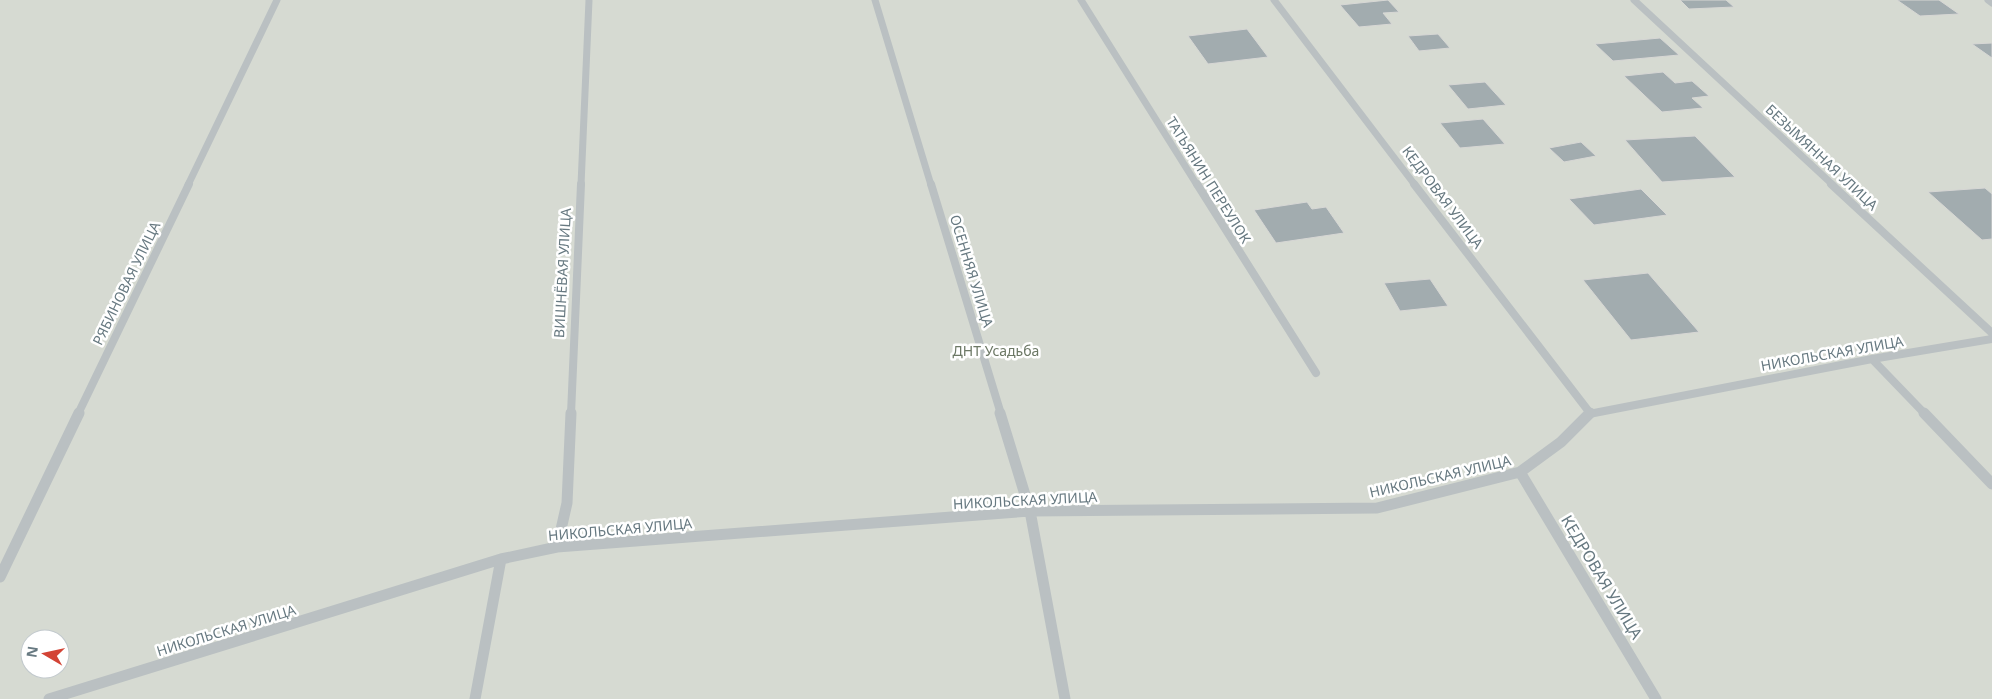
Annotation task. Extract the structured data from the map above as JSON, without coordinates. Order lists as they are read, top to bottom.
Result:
{
  "streets": {
    "street": [
      "БЕЗЫМЯННАЯ УЛИЦА",
      "ТАТЬЯНИН ПЕРЕУЛОК",
      "КЕДРОВАЯ УЛИЦА",
      "ОСЕННЯЯ УЛИЦА",
      "ВИШНЁВАЯ УЛИЦА",
      "РЯБИНОВАЯ УЛИЦА",
      "НИКОЛЬСКАЯ УЛИЦА"
    ]
  },
  "crossings": [
    ["КЕДРОВАЯ УЛИЦА", "НИКОЛЬСКАЯ УЛИЦА"],
    ["ОСЕННЯЯ УЛИЦА", "НИКОЛЬСКАЯ УЛИЦА"],
    ["ВИШНЁВАЯ УЛИЦА", "НИКОЛЬСКАЯ УЛИЦА"]
  ],
  "parks": ["ДНТ Усадьба"],
  "north": "left"
}
